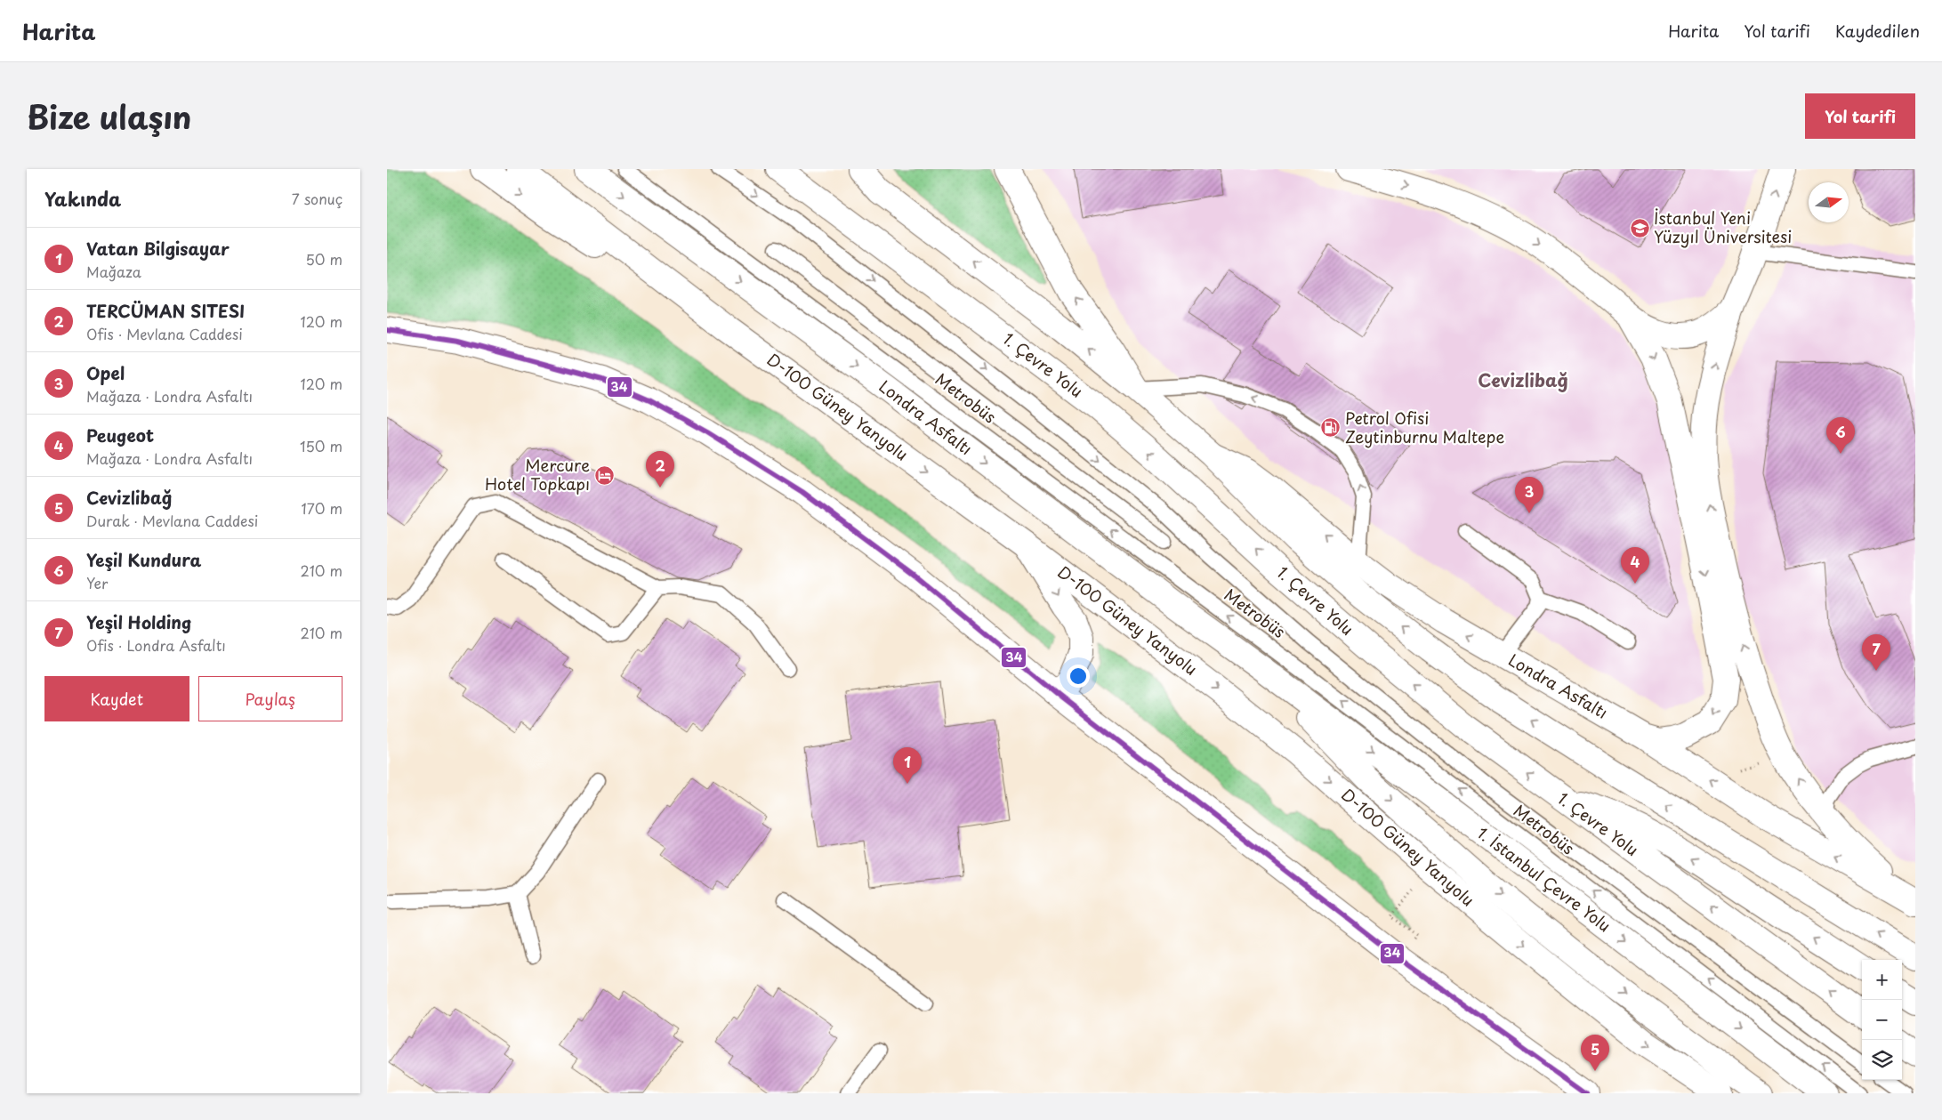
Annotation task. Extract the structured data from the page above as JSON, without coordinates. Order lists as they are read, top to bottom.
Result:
{
  "streets": {
    "main road": [
      "1. Çevre Yolu",
      "D-100 Güney Yanyolu",
      "Londra Asfaltı",
      "1. İstanbul Çevre Yolu"
    ],
    "lane": ["Metrobüs"]
  },
  "crossings": [
    ["Londra Asfaltı", "1. İstanbul Çevre Yolu"]
  ],
  "districts": ["Cevizlibağ"],
  "places": {
    "school or university": ["İstanbul Yeni Yüzyıl Üniversitesi"],
    "fuel station": ["Petrol Ofisi Zeytinburnu Maltepe"],
    "hotel": ["Mercure Hotel Topkapı"]
  },
  "lines": ["transit line 34"],
  "north": "right",
  "page": {
    "header": "Harita",
    "nav": ["Harita", "Yol tarifi", "Kaydedilen"],
    "title": "Bize ulaşın",
    "buttons": [
      "Yol tarifi",
      ["Kaydet", "Paylaş"]
    ],
    "heading": ["Yakında", "7 sonuç"],
    "list": [
      {
        "mark": "1",
        "name": "Vatan Bilgisayar",
        "note": "Mağaza",
        "value": "50 m"
      },
      {
        "mark": "2",
        "name": "TERCÜMAN SITESI",
        "note": "Ofis · Mevlana Caddesi",
        "value": "120 m"
      },
      {
        "mark": "3",
        "name": "Opel",
        "note": "Mağaza · Londra Asfaltı",
        "value": "120 m"
      },
      {
        "mark": "4",
        "name": "Peugeot",
        "note": "Mağaza · Londra Asfaltı",
        "value": "150 m"
      },
      {
        "mark": "5",
        "name": "Cevizlibağ",
        "note": "Durak · Mevlana Caddesi",
        "value": "170 m"
      },
      {
        "mark": "6",
        "name": "Yeşil Kundura",
        "note": "Yer",
        "value": "210 m"
      },
      {
        "mark": "7",
        "name": "Yeşil Holding",
        "note": "Ofis · Londra Asfaltı",
        "value": "210 m"
      }
    ],
    "pins": [
      "6",
      "2",
      "3",
      "4",
      "7",
      "1",
      "5"
    ],
    "map_buttons": ["+", "−"]
  }
}
